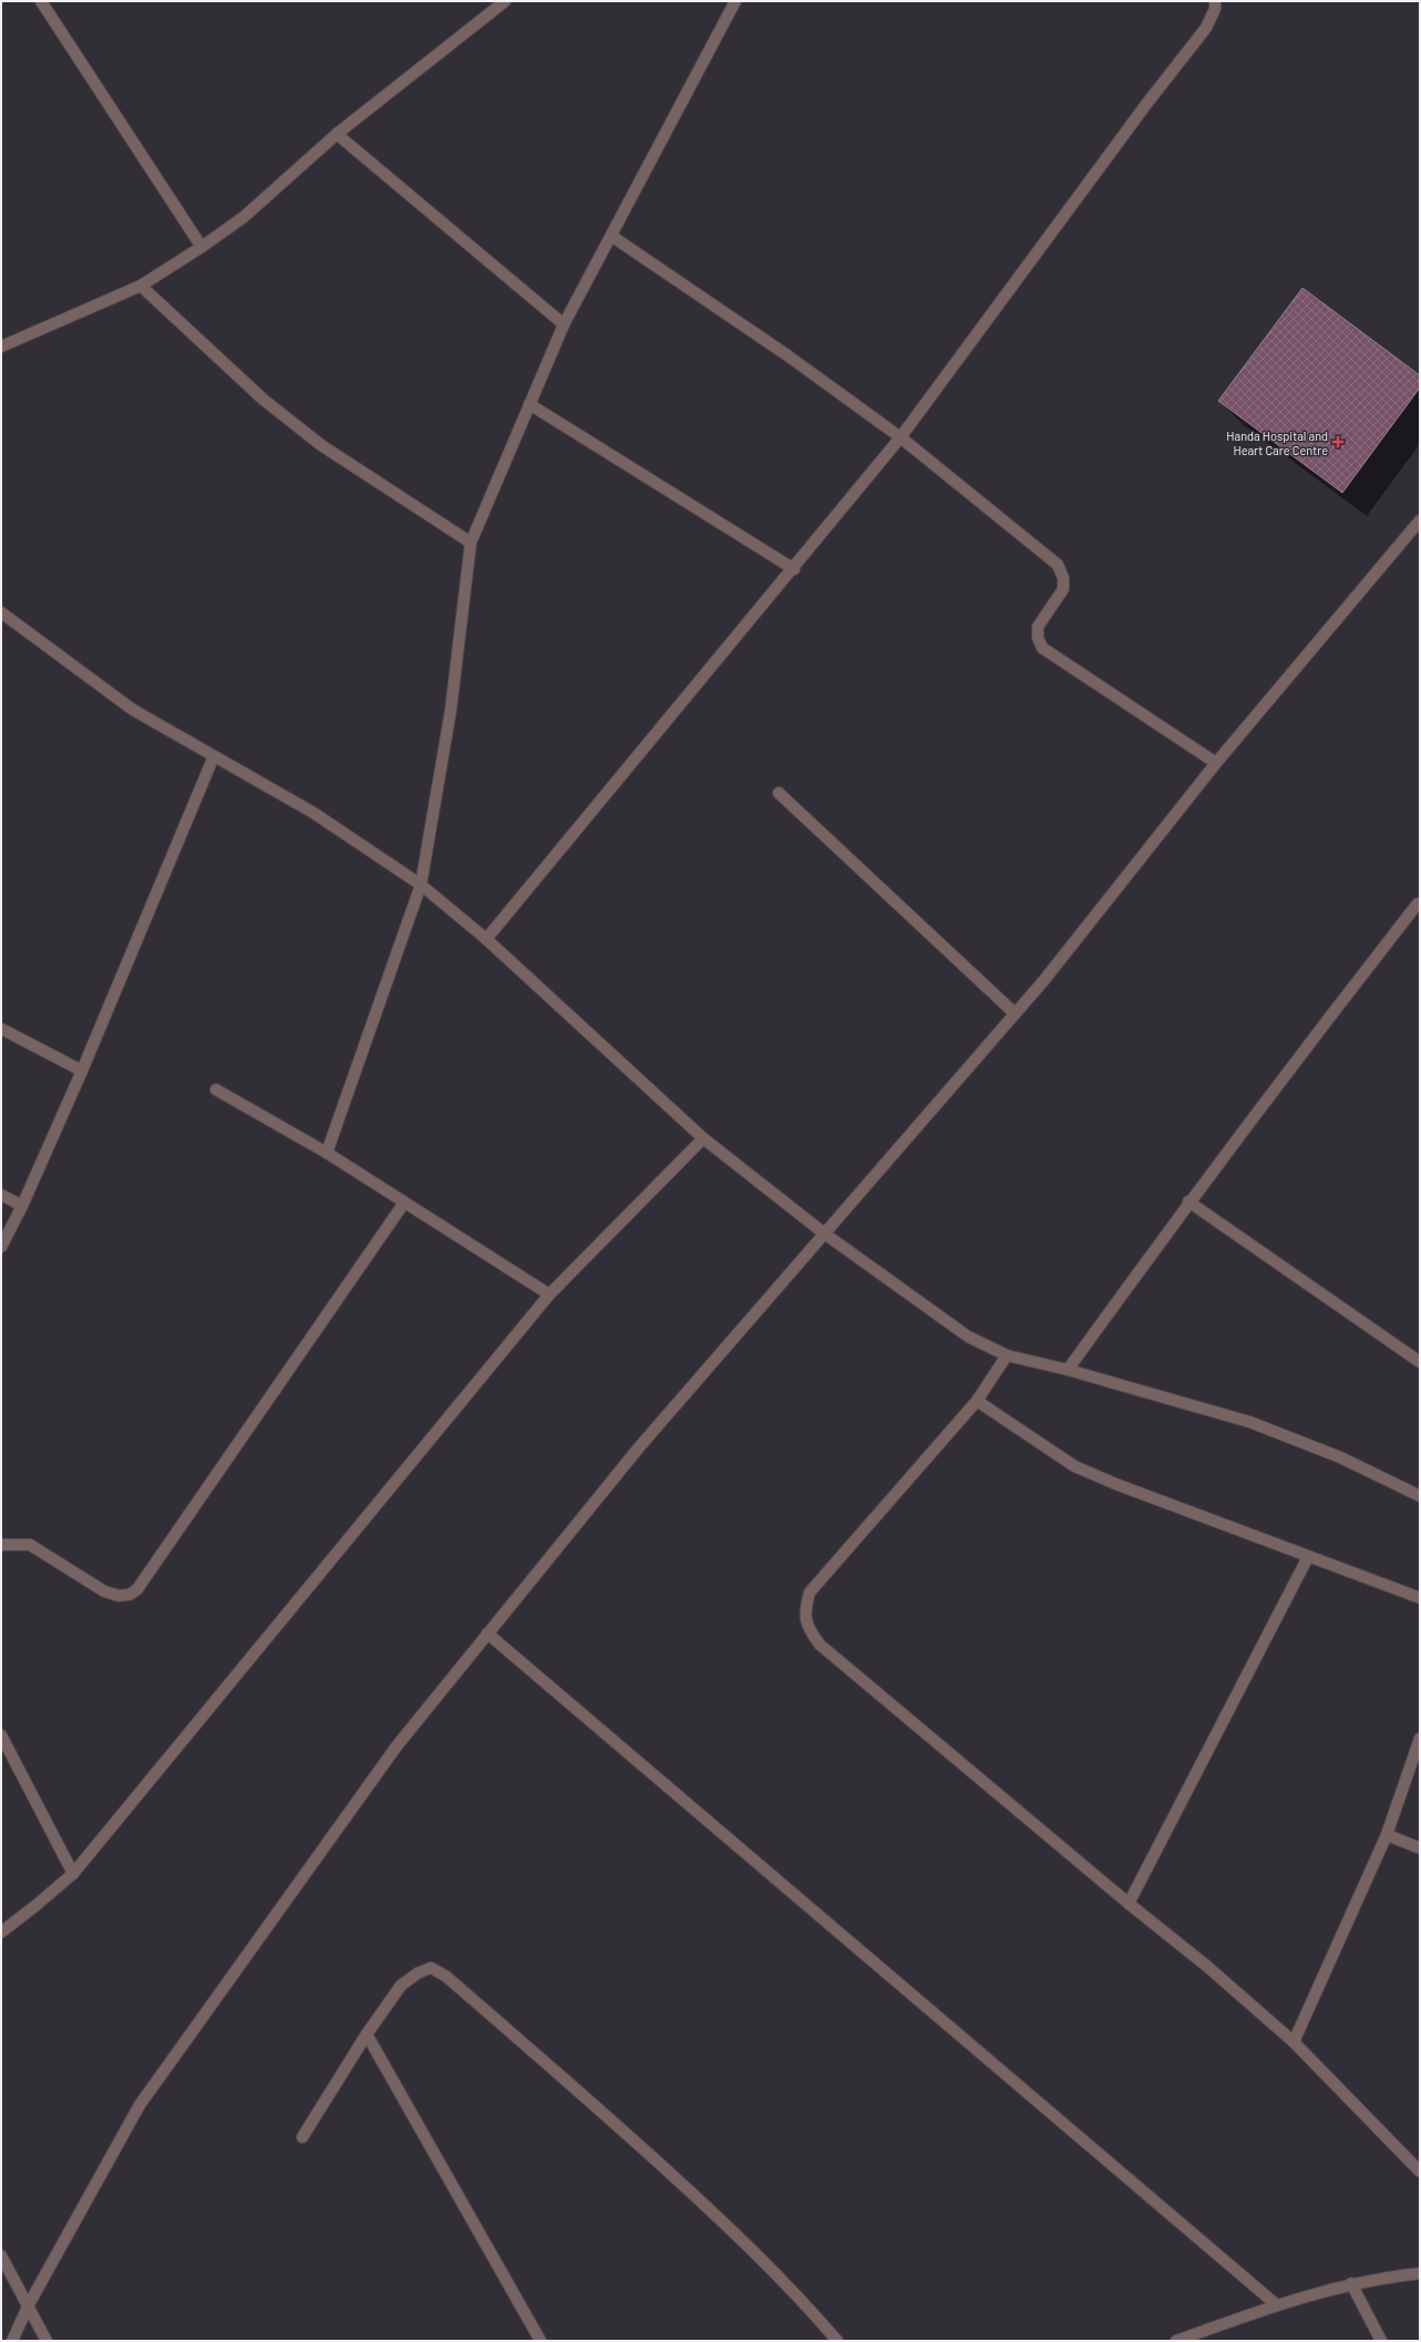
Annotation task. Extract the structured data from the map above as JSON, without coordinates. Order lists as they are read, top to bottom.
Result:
{
  "places": {
    "health": ["Handa Hospital and Heart Care Centre"]
  }
}
